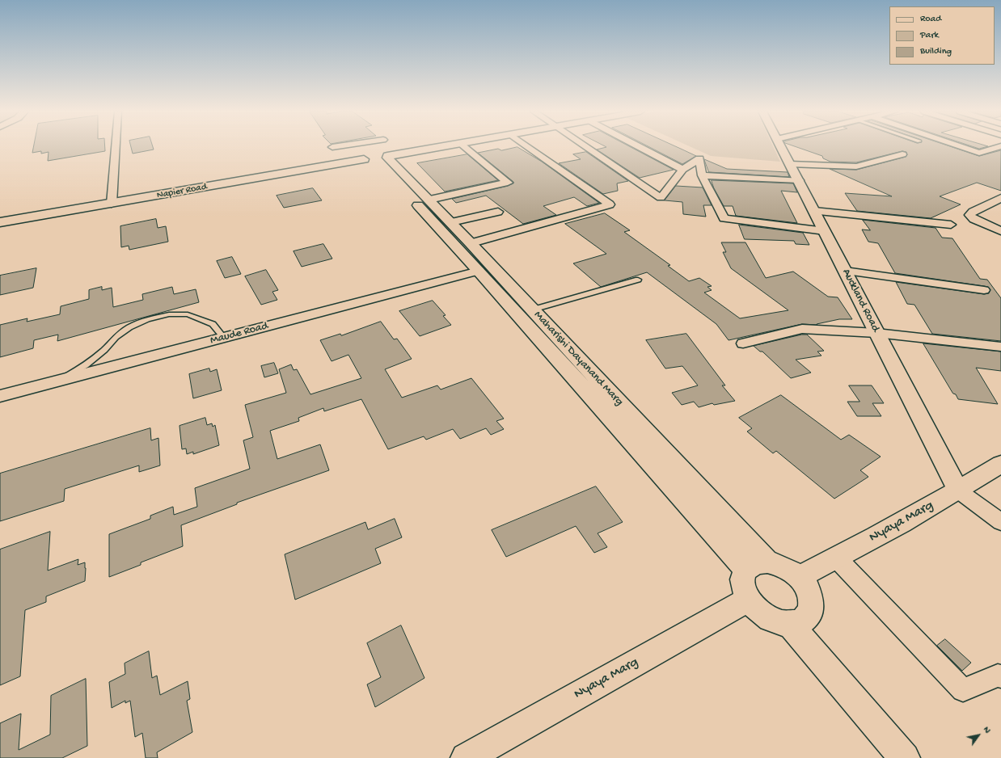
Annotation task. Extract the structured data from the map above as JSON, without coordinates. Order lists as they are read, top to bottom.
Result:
{
  "streets": {
    "street": [
      "Napier Road",
      "Auckland Road",
      "Maude Road",
      "Maharishi Dayanand Marg",
      "Nyaya Marg"
    ]
  },
  "crossings": [
    ["Napier Road", "Maharishi Dayanand Marg"],
    ["Auckland Road", "Nyaya Marg"],
    ["Maude Road", "Maharishi Dayanand Marg"],
    ["Maharishi Dayanand Marg", "Nyaya Marg"]
  ],
  "legend": ["Road", "Park", "Building"],
  "north": "top right"
}
